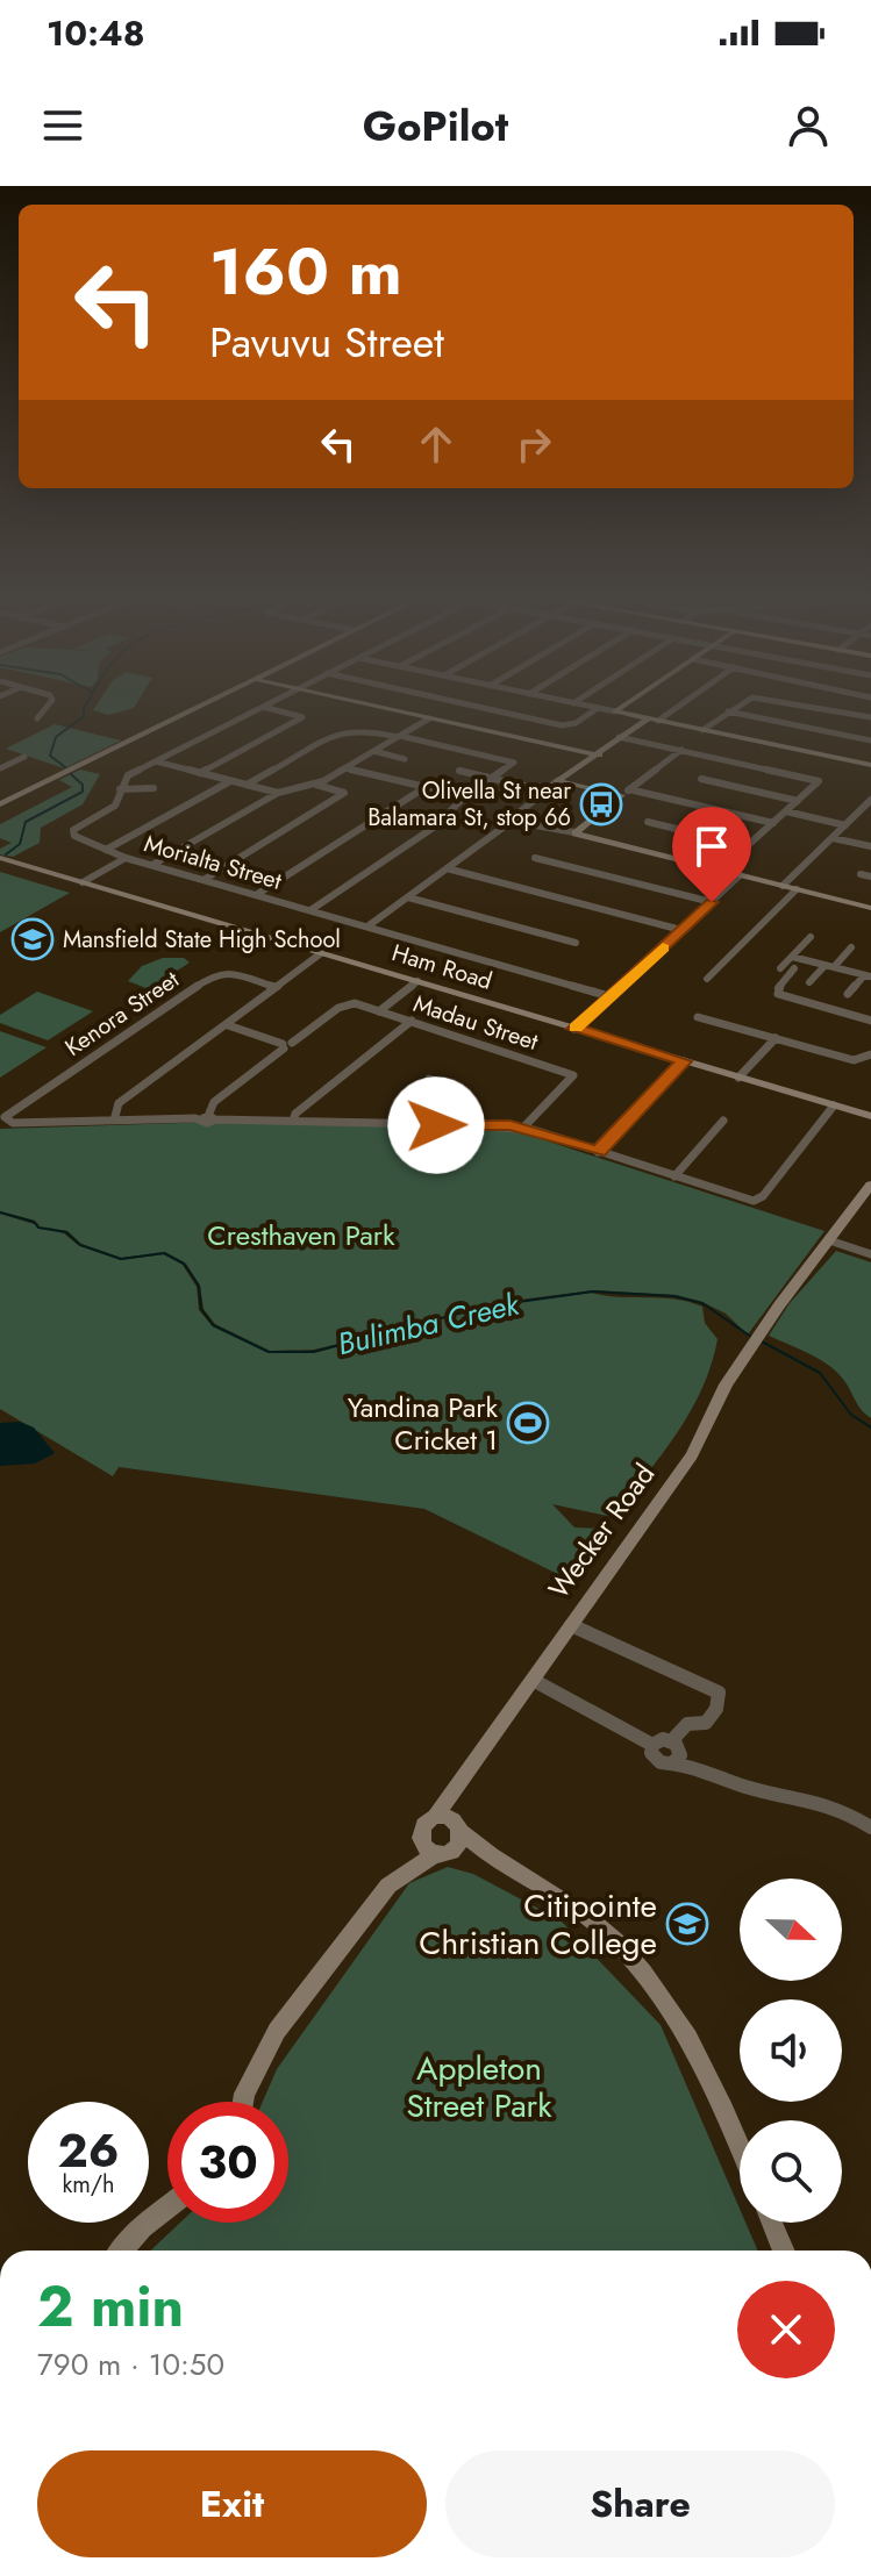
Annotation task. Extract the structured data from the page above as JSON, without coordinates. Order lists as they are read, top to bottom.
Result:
{
  "streets": {
    "street": [
      "Morialta Street",
      "Ham Road",
      "Kenora Street",
      "Madau Street",
      "Wecker Road"
    ]
  },
  "water": ["Bulimba Creek"],
  "parks": ["Cresthaven Park", "Appleton Street Park"],
  "places": {
    "bus stop": ["Olivella St near Balamara St, stop 66"],
    "school or university": ["Mansfield State High School", "Citipointe Christian College"],
    "sports": ["Yandina Park Cricket 1"]
  },
  "north": "right",
  "page": {
    "status": "10:48",
    "header": "GoPilot",
    "turn": ["160 m", "Pavuvu Street"],
    "speed": "26 km/h",
    "limit": "30",
    "heading": ["2 min", "790 m · 10:50"],
    "buttons": ["Exit", "Share"]
  }
}
